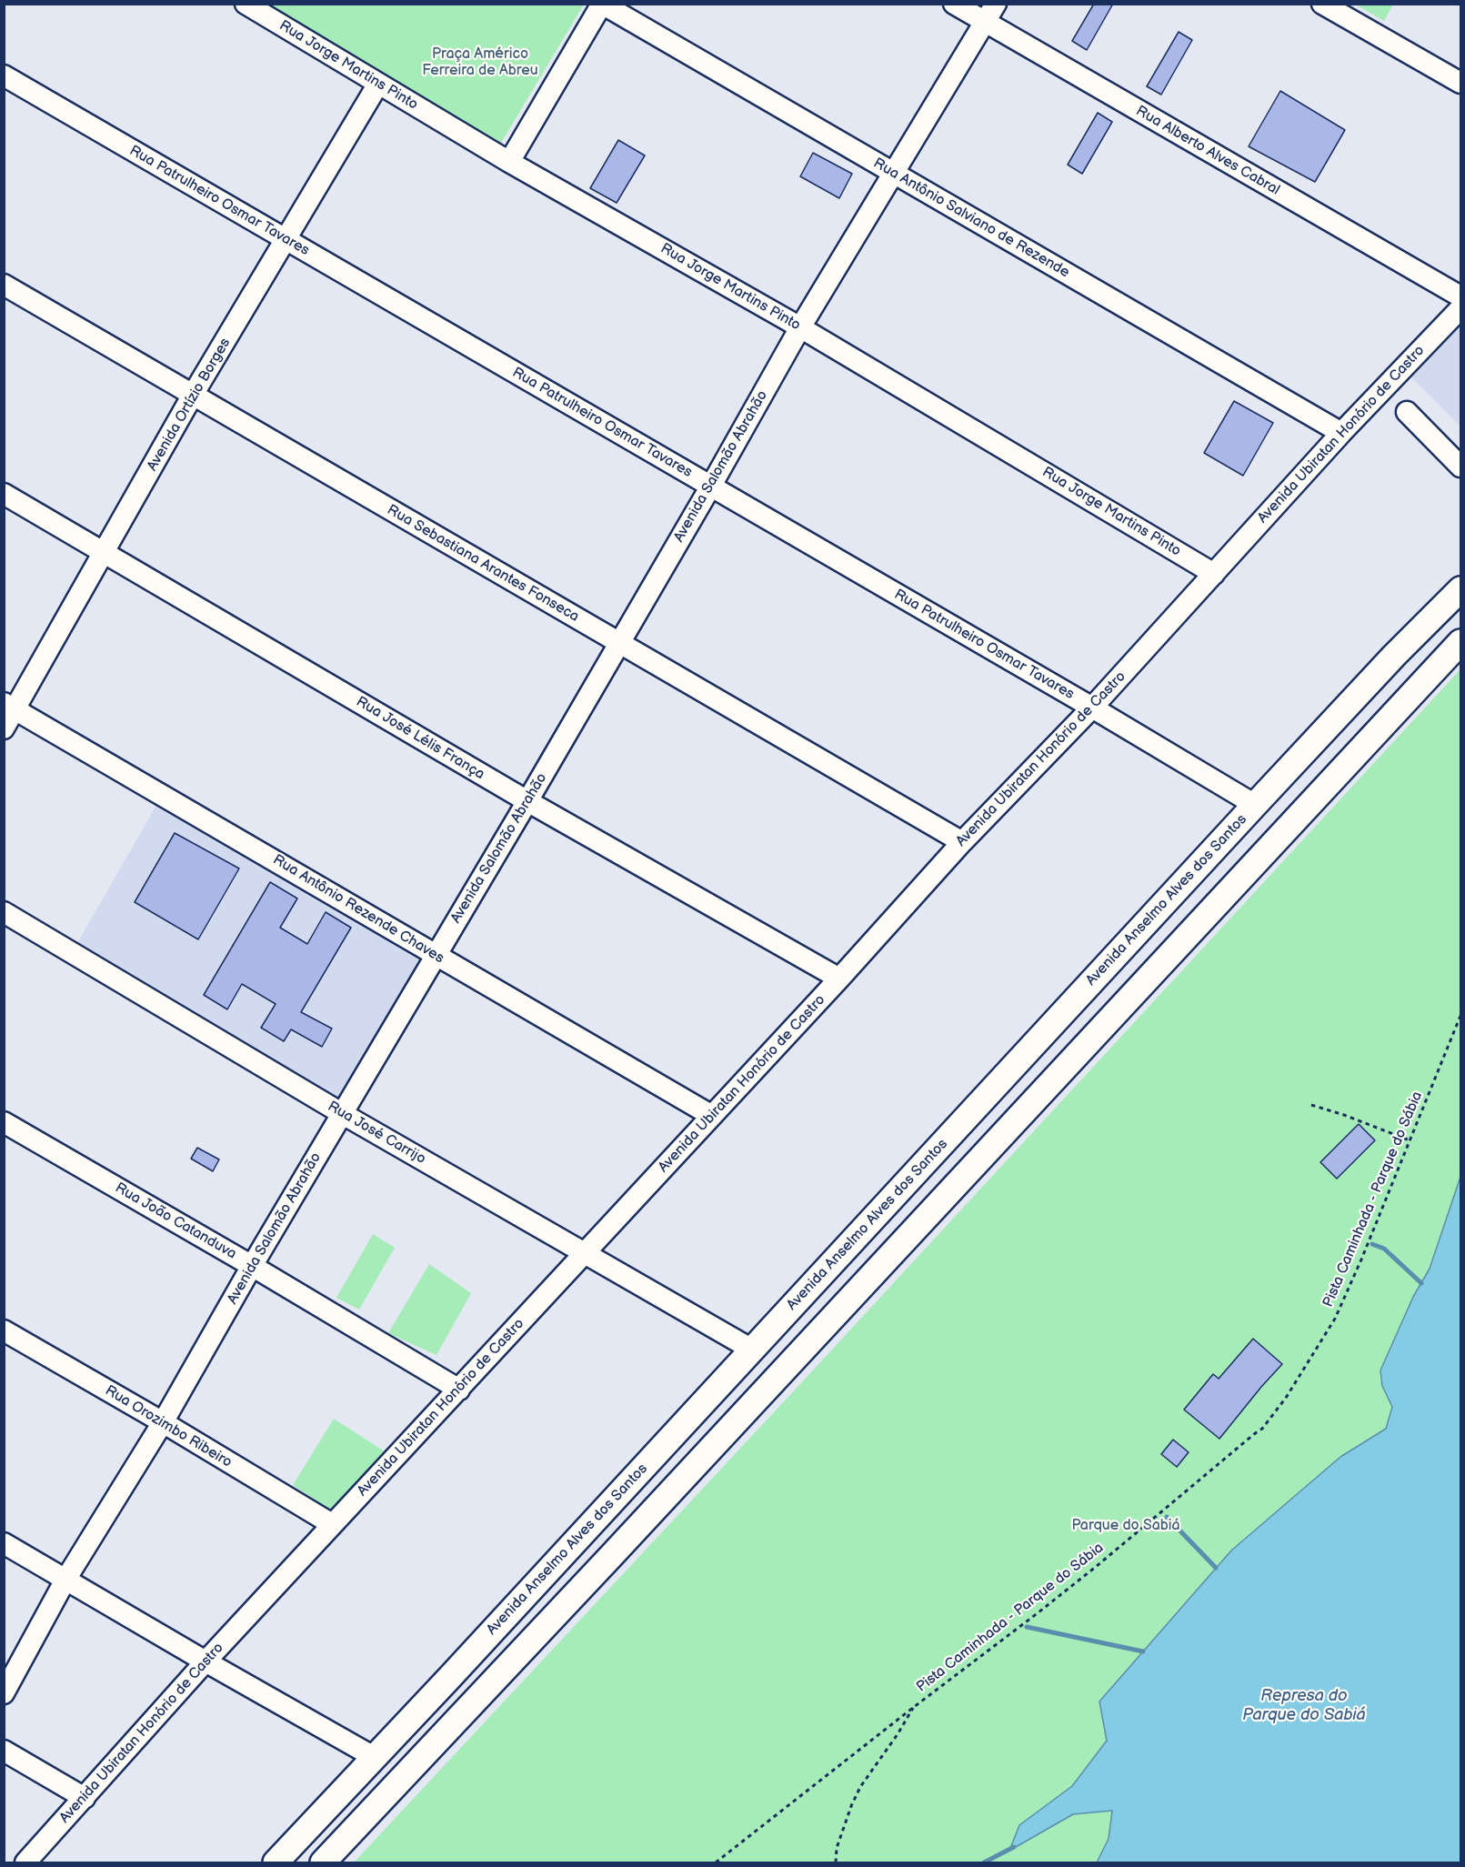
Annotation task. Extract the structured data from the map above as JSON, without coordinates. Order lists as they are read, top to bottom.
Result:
{
  "streets": {
    "main road": ["Avenida Anselmo Alves dos Santos"],
    "street": [
      "Rua Jorge Martins Pinto",
      "Rua Alberto Alves Cabral",
      "Rua Patrulheiro Osmar Tavares",
      "Rua Antônio Salviano de Rezende",
      "Avenida Ortízio Borges",
      "Avenida Ubiratan Honório de Castro",
      "Avenida Salomão Abrahão",
      "Rua Sebastiana Arantes Fonseca",
      "Rua José Lélis França",
      "Rua Antônio Rezende Chaves",
      "Rua José Carrijo",
      "Rua João Catanduva",
      "Rua Orozimbo Ribeiro"
    ],
    "path": ["Pista Caminhada - Parque do Sábia"]
  },
  "crossings": [
    ["Rua Jorge Martins Pinto", "Avenida Ortízio Borges"],
    ["Rua Jorge Martins Pinto", "Avenida Ubiratan Honório de Castro"],
    ["Rua Jorge Martins Pinto", "Avenida Salomão Abrahão"],
    ["Rua Alberto Alves Cabral", "Avenida Salomão Abrahão"],
    ["Rua Patrulheiro Osmar Tavares", "Avenida Ortízio Borges"],
    ["Rua Patrulheiro Osmar Tavares", "Avenida Ubiratan Honório de Castro"],
    ["Rua Patrulheiro Osmar Tavares", "Avenida Salomão Abrahão"],
    ["Rua Patrulheiro Osmar Tavares", "Avenida Anselmo Alves dos Santos"],
    ["Rua Antônio Salviano de Rezende", "Avenida Ubiratan Honório de Castro"],
    ["Rua Antônio Salviano de Rezende", "Avenida Salomão Abrahão"],
    ["Avenida Ortízio Borges", "Rua Sebastiana Arantes Fonseca"],
    ["Avenida Ortízio Borges", "Rua José Lélis França"],
    ["Avenida Ortízio Borges", "Rua Antônio Rezende Chaves"],
    ["Avenida Ubiratan Honório de Castro", "Rua Sebastiana Arantes Fonseca"],
    ["Avenida Ubiratan Honório de Castro", "Rua José Lélis França"],
    ["Avenida Ubiratan Honório de Castro", "Rua Antônio Rezende Chaves"],
    ["Avenida Ubiratan Honório de Castro", "Rua José Carrijo"],
    ["Avenida Ubiratan Honório de Castro", "Rua João Catanduva"],
    ["Avenida Ubiratan Honório de Castro", "Rua Orozimbo Ribeiro"],
    ["Avenida Salomão Abrahão", "Rua Sebastiana Arantes Fonseca"],
    ["Avenida Salomão Abrahão", "Rua José Lélis França"],
    ["Avenida Salomão Abrahão", "Rua Antônio Rezende Chaves"],
    ["Avenida Salomão Abrahão", "Rua José Carrijo"],
    ["Avenida Salomão Abrahão", "Rua João Catanduva"],
    ["Avenida Salomão Abrahão", "Rua Orozimbo Ribeiro"],
    ["Avenida Anselmo Alves dos Santos", "Rua José Carrijo"]
  ],
  "water": ["Represa do Parque do Sabiá"],
  "parks": ["Praça Américo Ferreira de Abreu", "Parque do Sabiá"]
}
